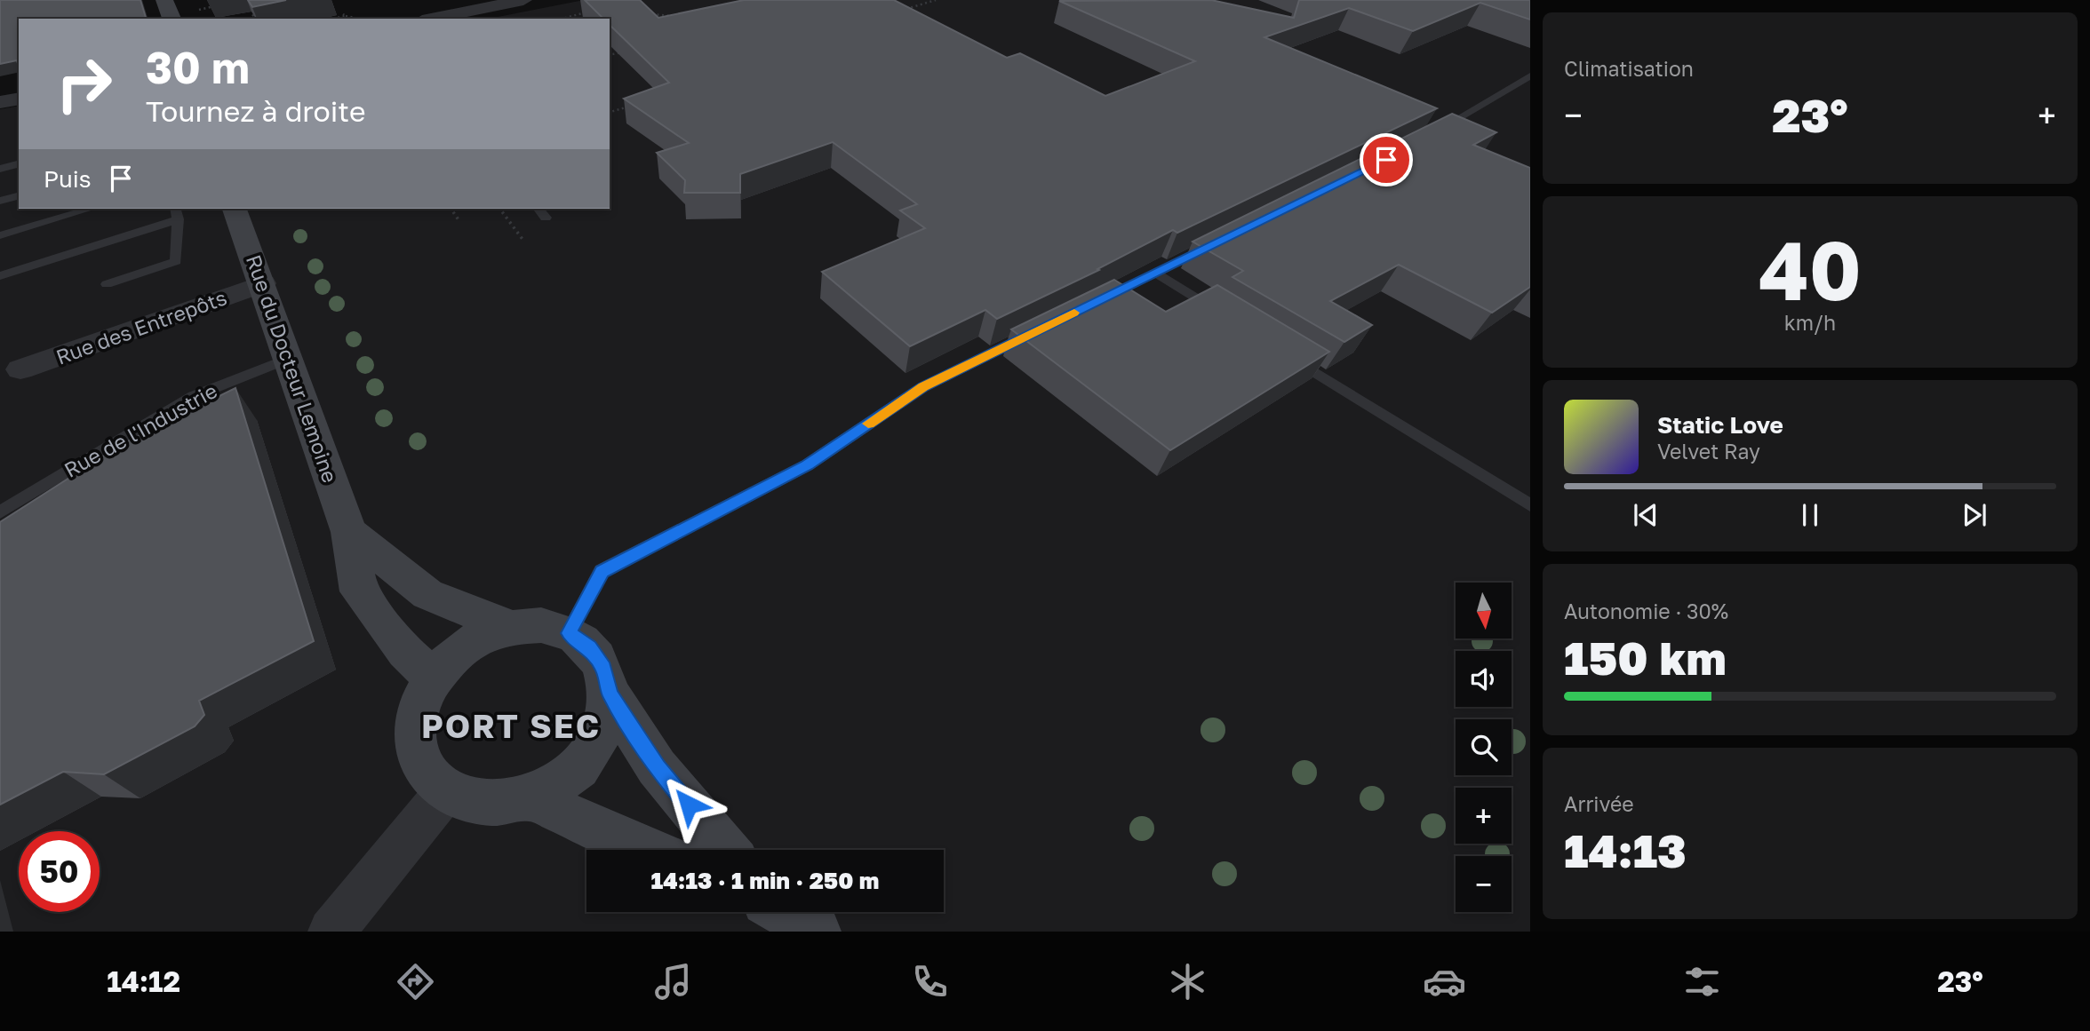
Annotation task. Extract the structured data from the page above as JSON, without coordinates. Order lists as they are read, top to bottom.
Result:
{
  "streets": {
    "main road": ["Rue du Docteur Lemoine"],
    "street": ["Rue des Entrepôts"],
    "lane": ["Rue de l'Industrie"]
  },
  "crossings": [
    ["Rue des Entrepôts", "Rue du Docteur Lemoine"],
    ["Rue du Docteur Lemoine", "Rue de l'Industrie"]
  ],
  "districts": ["PORT SEC"],
  "north": "bottom",
  "page": {
    "tile": [
      "Climatisation",
      ["40", "km/h"],
      ["Autonomie · 30%", "150 km"],
      ["Arrivée", "14:13"]
    ],
    "turn": ["30 m", "Tournez à droite"],
    "heat": ["−", "23°", "+"],
    "then": "Puis",
    "song": ["Static Love", "Velvet Ray"],
    "map_buttons": ["+", "−"],
    "limit": "50",
    "trip": "14:13 · 1 min · 250 m",
    "tabs": ["14:12", "23°"]
  }
}
